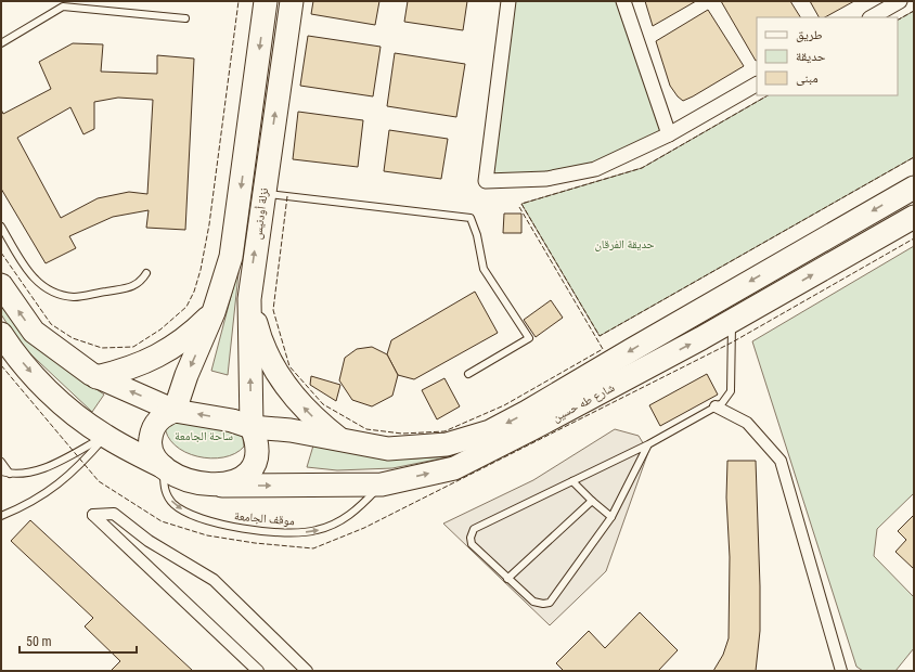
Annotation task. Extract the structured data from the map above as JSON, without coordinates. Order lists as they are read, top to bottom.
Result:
{
  "streets": {
    "main road": ["نزلة أودنيس", "شارع طه حسين"],
    "lane": ["موقف الجامعة"]
  },
  "crossings": [
    ["نزلة أودنيس", "شارع طه حسين"],
    ["نزلة أودنيس", "موقف الجامعة"],
    ["شارع طه حسين", "موقف الجامعة"]
  ],
  "one_way": ["موقف الجامعة"],
  "parks": ["حديقة الفرقان", "ساحة الجامعة"],
  "legend": ["طريق", "حديقة", "مبنى"],
  "scale_bar": "50 m"
}
